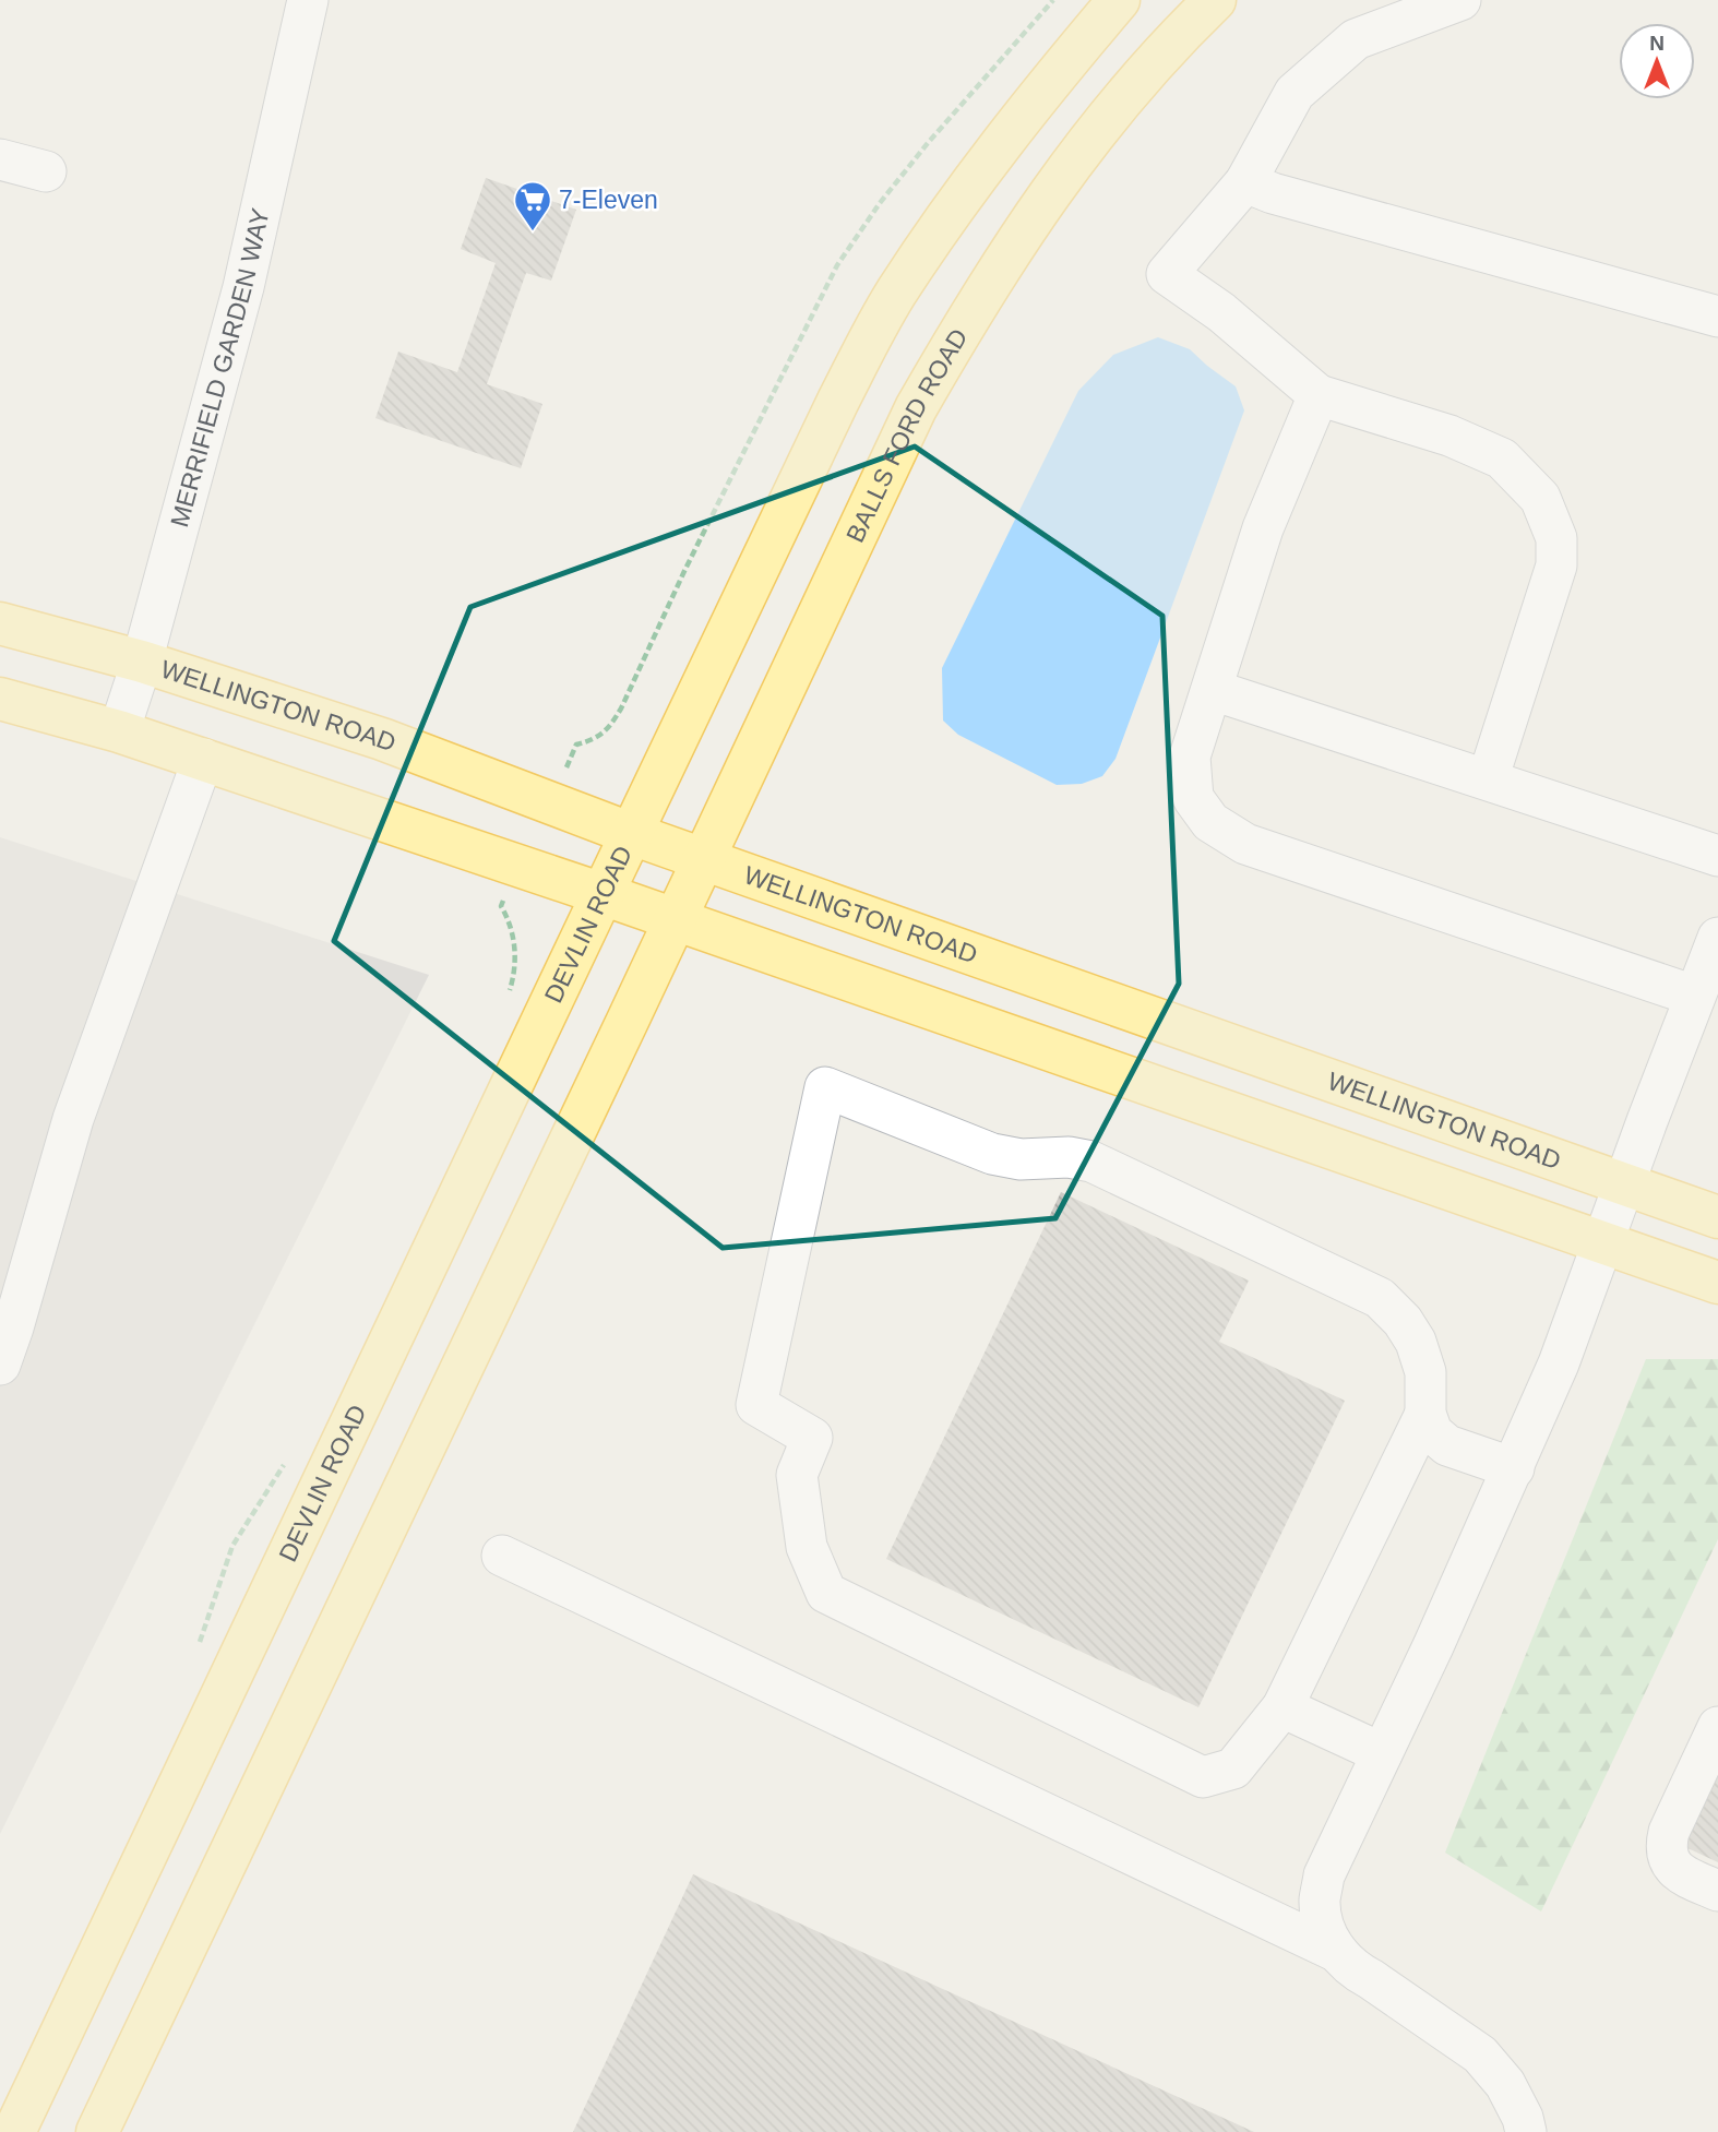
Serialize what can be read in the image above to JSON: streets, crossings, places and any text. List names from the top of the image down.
{
  "streets": {
    "main road": ["BALLS FORD ROAD", "WELLINGTON ROAD", "DEVLIN ROAD"],
    "street": ["MERRIFIELD GARDEN WAY"]
  },
  "crossings": [
    ["MERRIFIELD GARDEN WAY", "WELLINGTON ROAD"],
    ["BALLS FORD ROAD", "WELLINGTON ROAD"],
    ["WELLINGTON ROAD", "DEVLIN ROAD"]
  ],
  "places": {
    "supermarket": ["7-Eleven"]
  },
  "north": "top"
}
